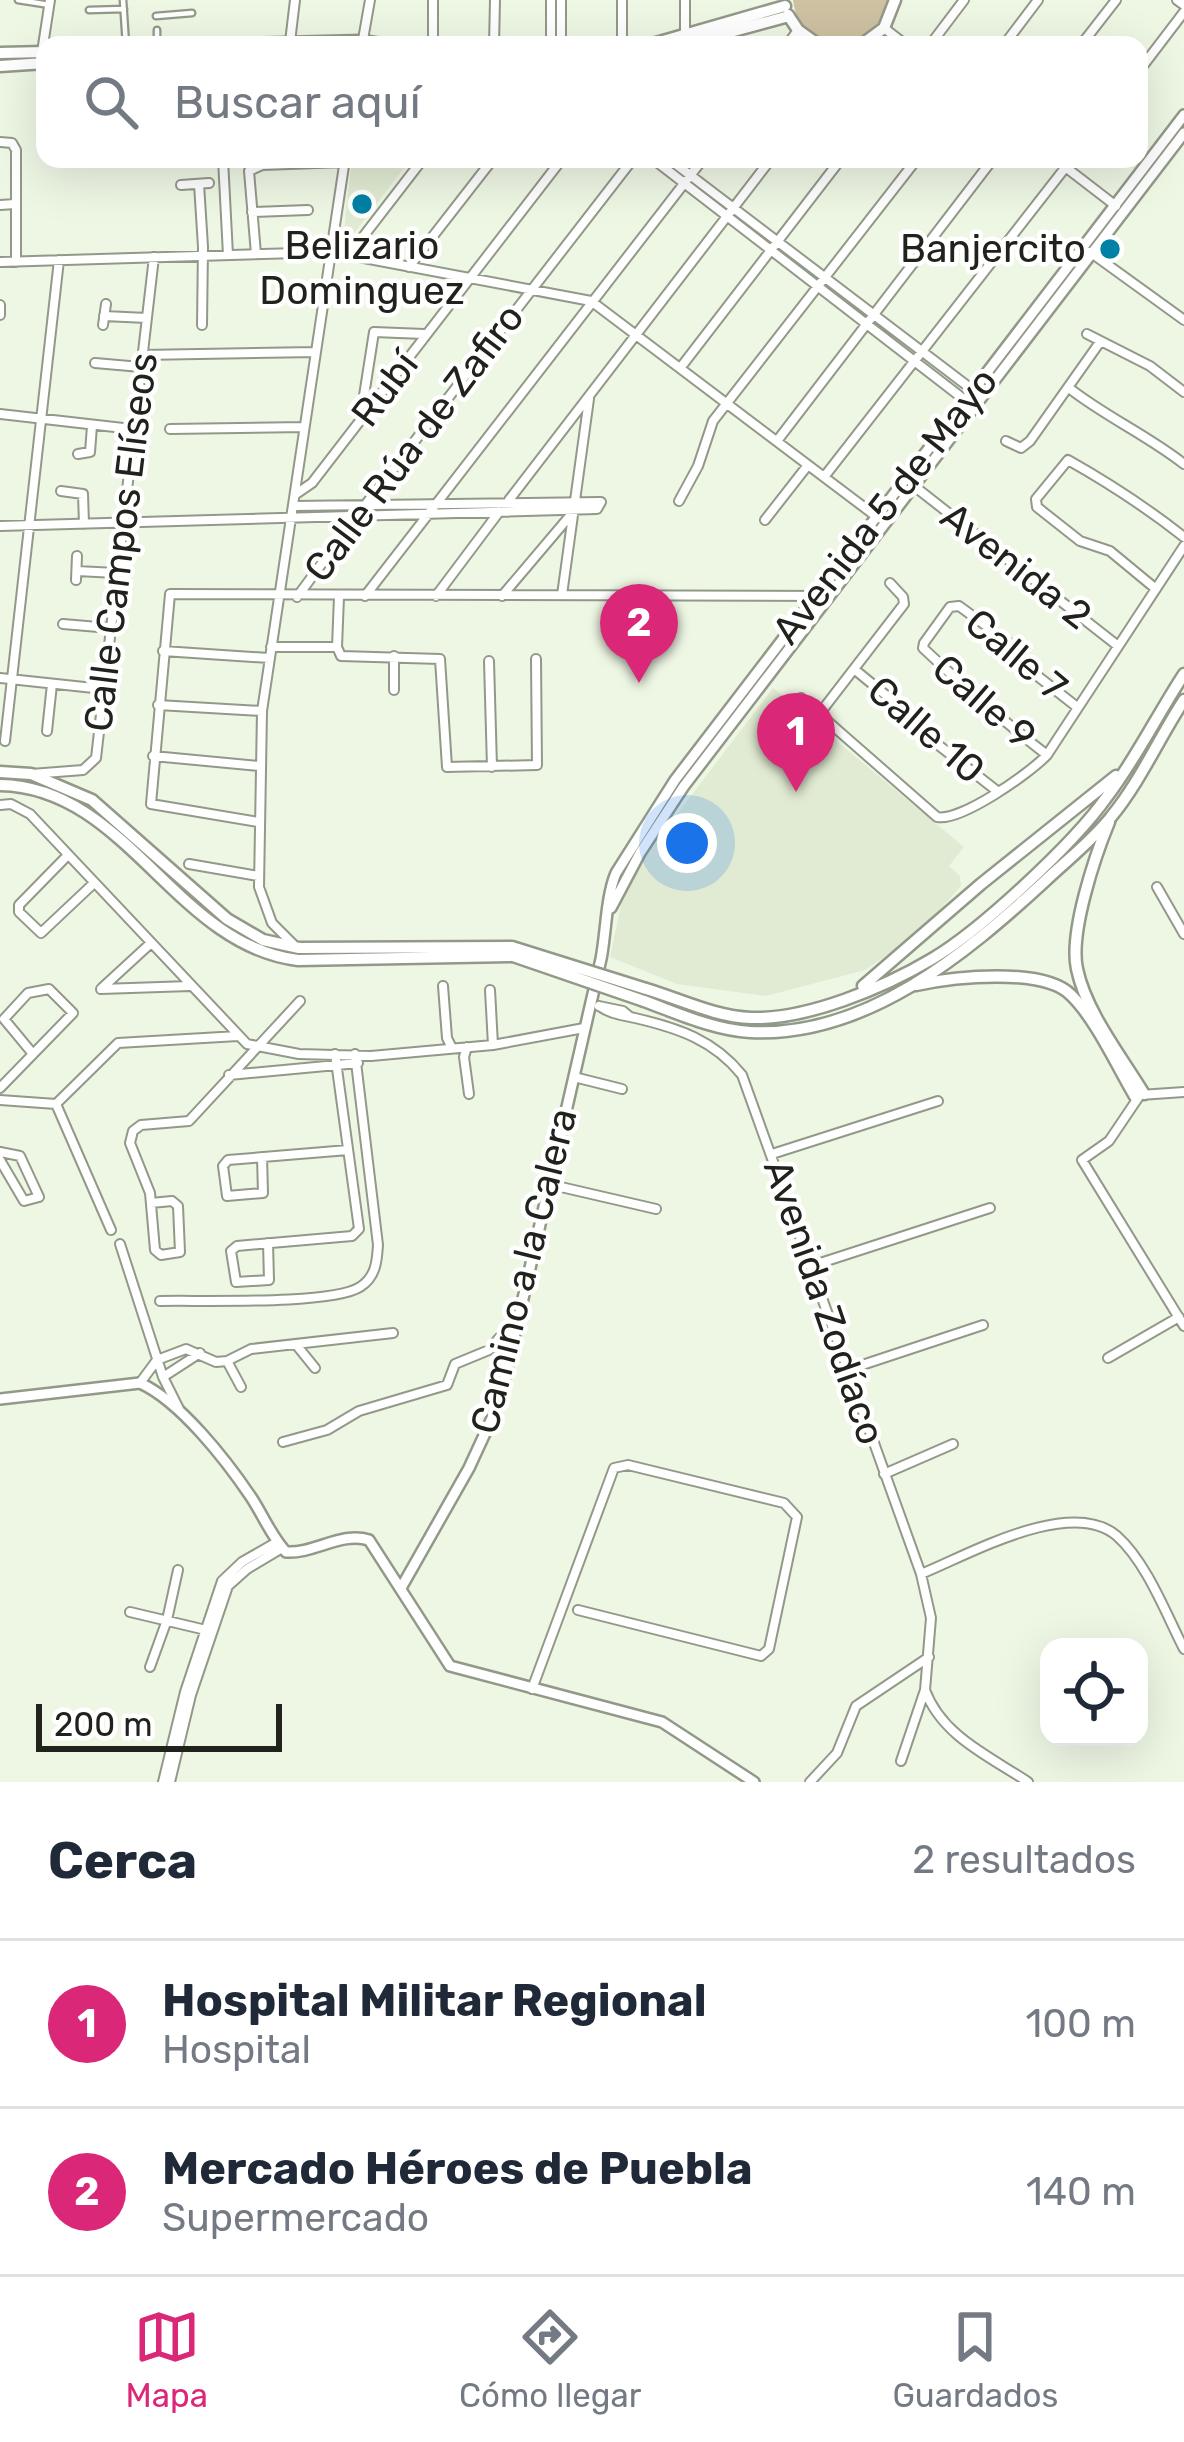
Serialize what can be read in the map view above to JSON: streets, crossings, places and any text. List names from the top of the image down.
{
  "streets": {
    "street": [
      "Rubí",
      "Calle Rúa de Zafiro",
      "Avenida 5 de Mayo",
      "Calle Campos Elíseos",
      "Avenida 2",
      "Calle 7",
      "Calle 9",
      "Calle 10",
      "Camino a la Calera",
      "Avenida Zodíaco"
    ]
  },
  "crossings": [
    ["Avenida 5 de Mayo", "Avenida 2"],
    ["Avenida 5 de Mayo", "Camino a la Calera"],
    ["Avenida 5 de Mayo", "Avenida Zodíaco"],
    ["Calle 7", "Calle 9"],
    ["Camino a la Calera", "Avenida Zodíaco"]
  ],
  "places": ["Belizario Dominguez", "Banjercito"],
  "scale_bar": "200 m",
  "page": {
    "search": "Buscar aquí",
    "pins": ["2", "1"],
    "scale": "200 m",
    "heading": ["Cerca", "2 resultados"],
    "list": [
      {
        "mark": "1",
        "name": "Hospital Militar Regional",
        "note": "Hospital",
        "value": "100 m"
      },
      {
        "mark": "2",
        "name": "Mercado Héroes de Puebla",
        "note": "Supermercado",
        "value": "140 m"
      }
    ],
    "nav": ["Mapa", "Cómo llegar", "Guardados"]
  }
}
